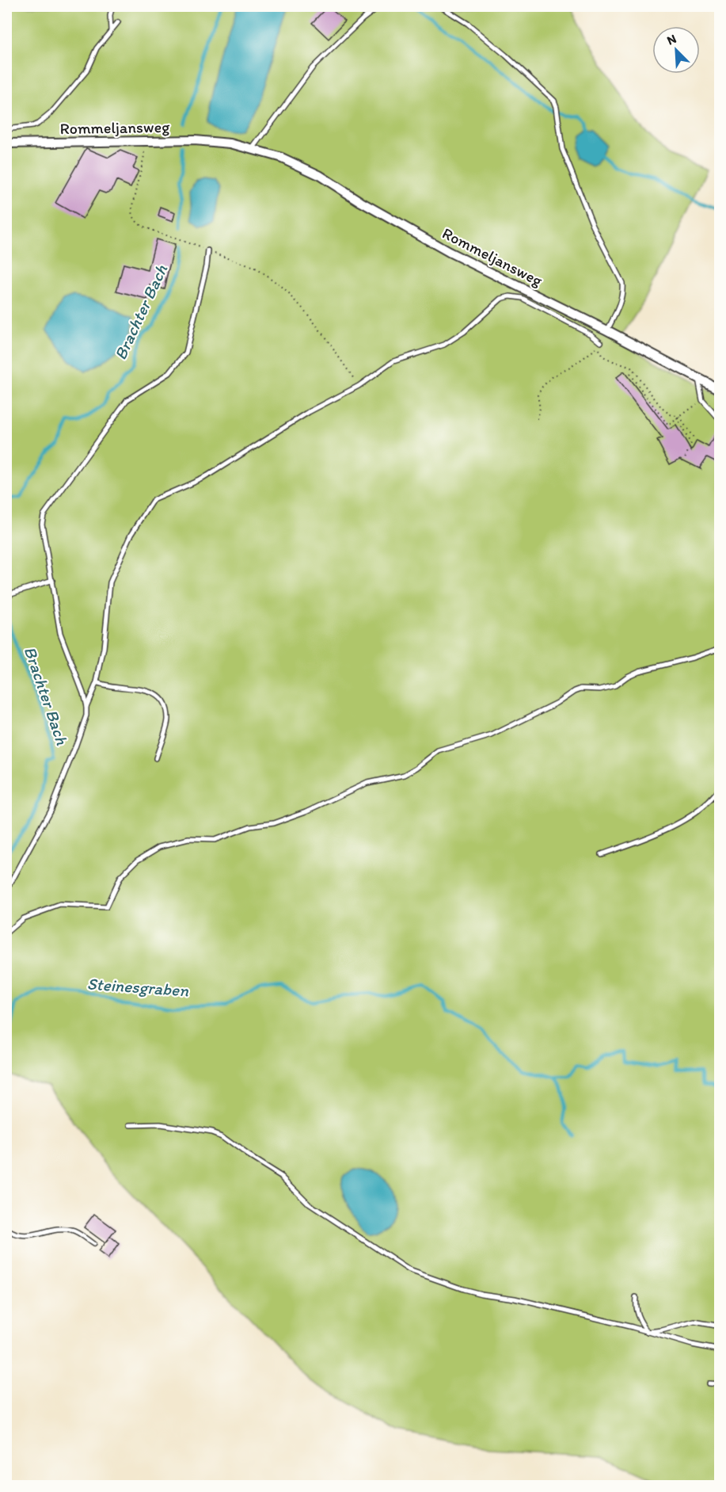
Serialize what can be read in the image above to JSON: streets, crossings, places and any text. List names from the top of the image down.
{
  "streets": {
    "street": ["Rommeljansweg"]
  },
  "water": ["Brachter Bach", "Steinesgraben"],
  "north": "top left"
}
